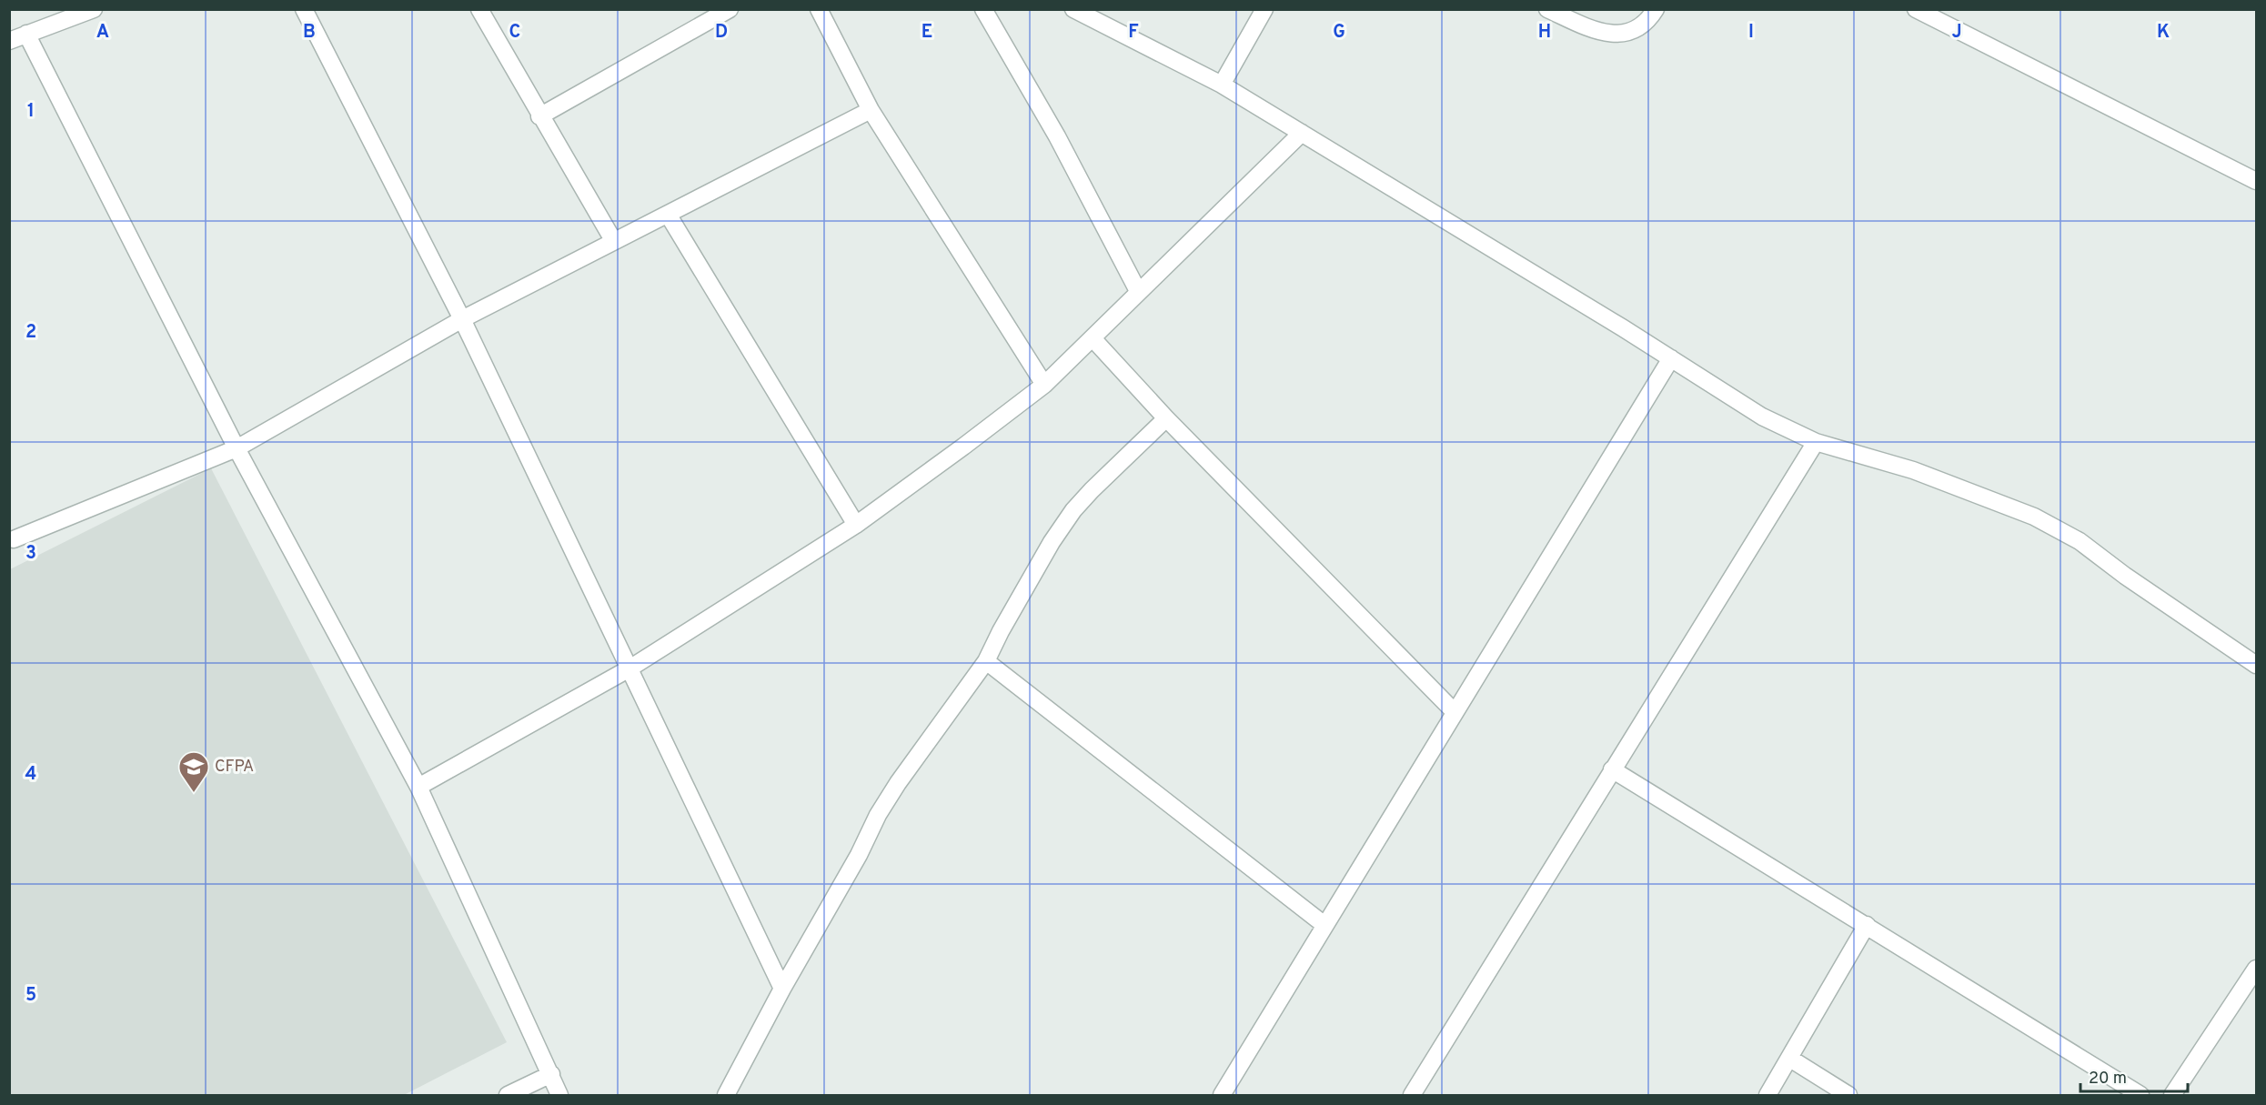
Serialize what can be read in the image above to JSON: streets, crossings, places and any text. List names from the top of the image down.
{
  "places": {
    "school or university": ["CFPA"]
  },
  "scale_bar": "20 m",
  "grid": {
    "columns": [
      "A",
      "B",
      "C",
      "D",
      "E",
      "F",
      "G",
      "H",
      "I",
      "J",
      "K"
    ],
    "rows": [
      "1",
      "2",
      "3",
      "4",
      "5"
    ]
  }
}
